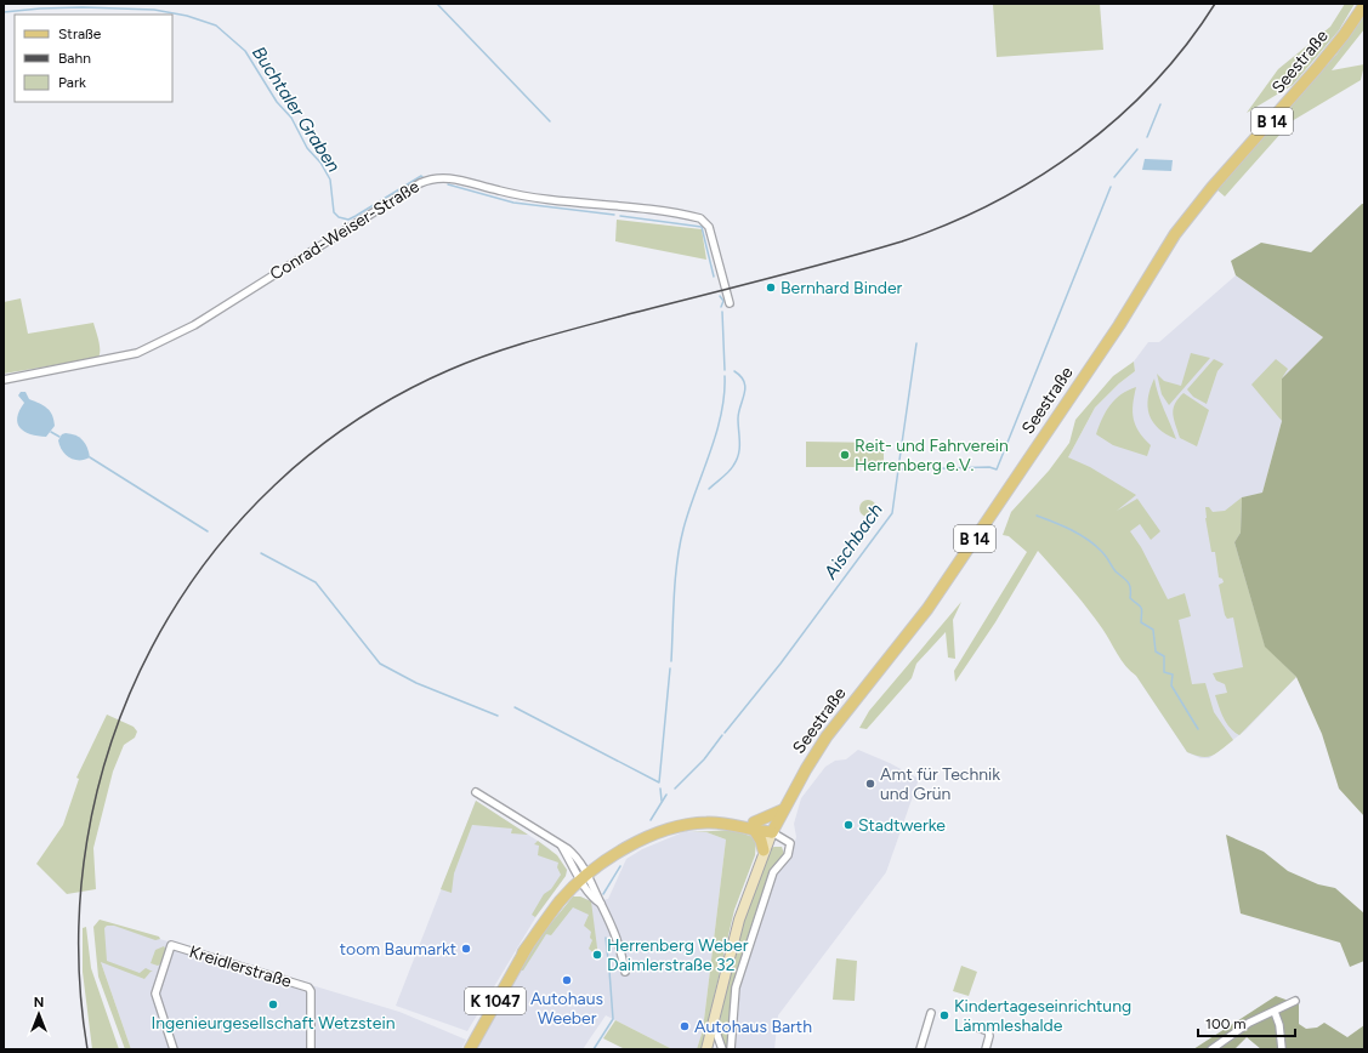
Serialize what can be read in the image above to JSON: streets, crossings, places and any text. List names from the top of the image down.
{
  "streets": {
    "main road": ["Seestraße", "B 14", "K 1047"],
    "street": ["Conrad-Weiser-Straße", "Kreidlerstraße"]
  },
  "crossings": [
    ["Seestraße", "K 1047"]
  ],
  "water": ["Buchtaler Graben", "Aischbach"],
  "places": [
    "Bernhard Binder",
    "Reit- und Fahrverein Herrenberg e.V.",
    "Amt für Technik und Grün",
    "Stadtwerke",
    "toom Baumarkt",
    "Herrenberg Weber Daimlerstraße 32",
    "Autohaus Weeber",
    "Ingenieurgesellschaft Wetzstein",
    "Kindertageseinrichtung Lämmleshalde",
    "Autohaus Barth"
  ],
  "legend": ["Straße", "Bahn", "Park"],
  "scale_bar": "100 m",
  "north": "top"
}
